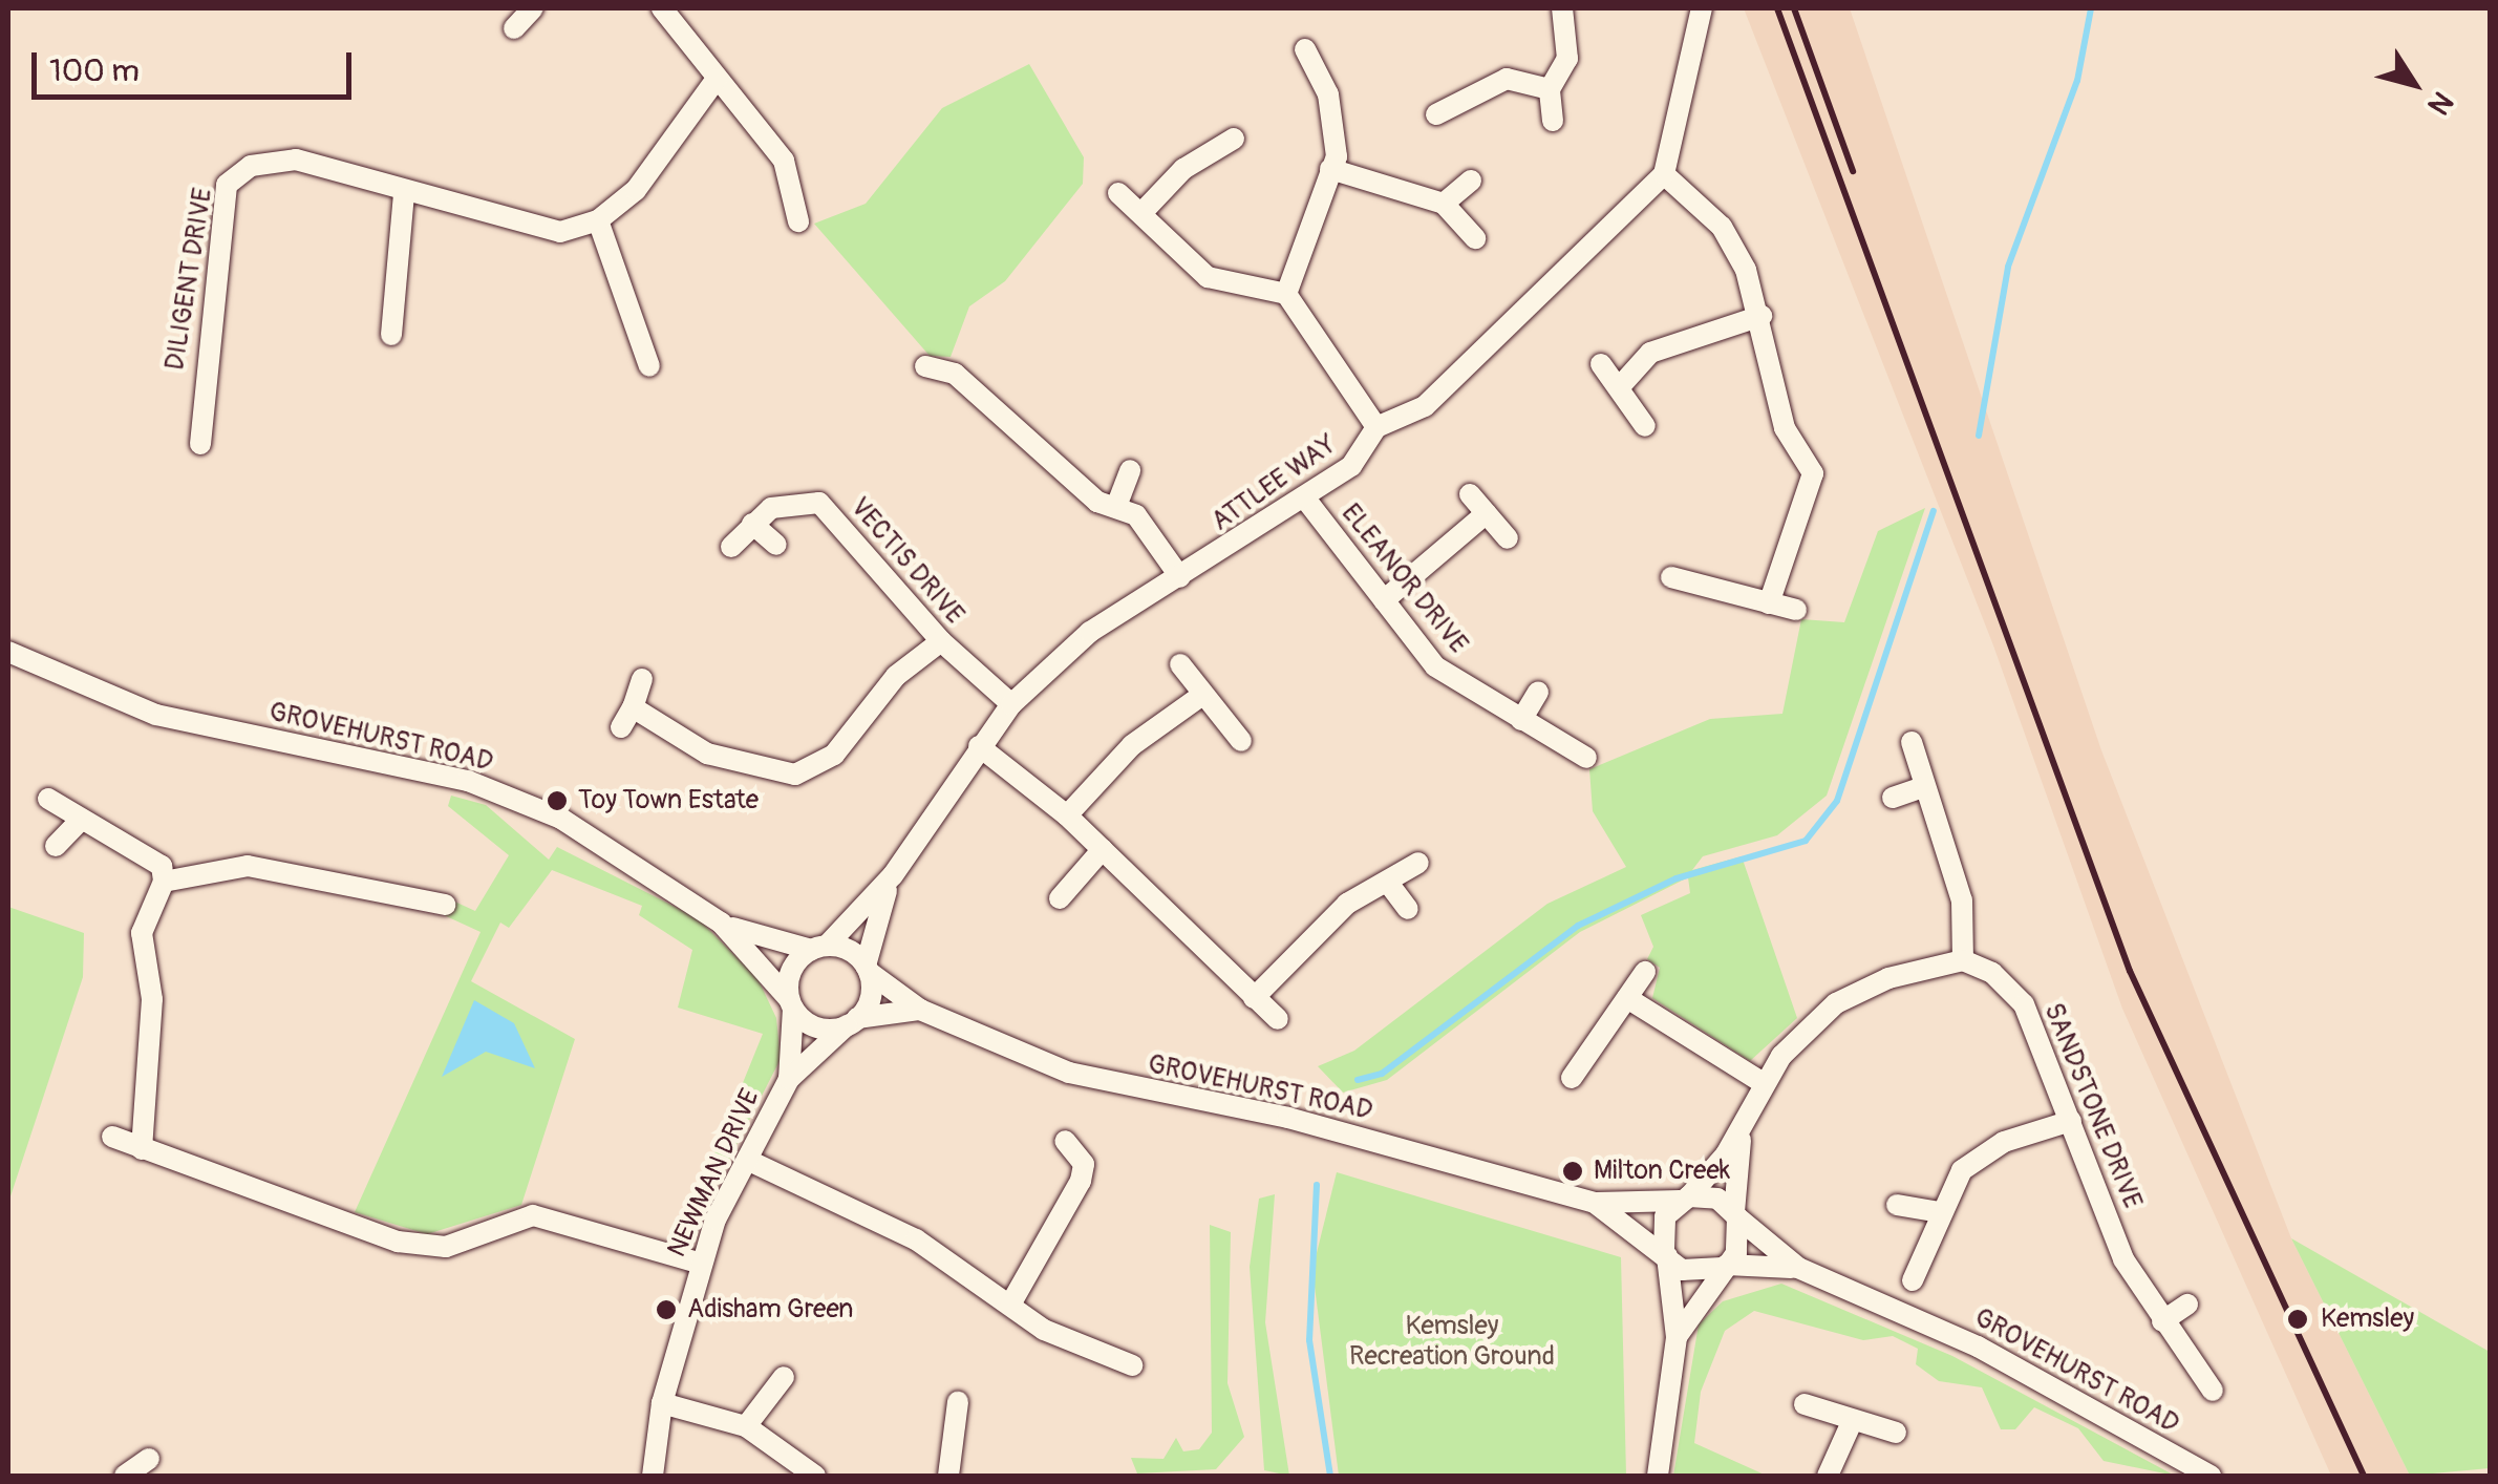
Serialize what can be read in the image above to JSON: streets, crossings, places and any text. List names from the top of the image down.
{
  "streets": {
    "street": [
      "DILIGENT DRIVE",
      "ATTLEE WAY",
      "VECTIS DRIVE",
      "ELEANOR DRIVE",
      "GROVEHURST ROAD",
      "SANDSTONE DRIVE",
      "NEWMAN DRIVE"
    ]
  },
  "crossings": [
    ["ATTLEE WAY", "VECTIS DRIVE"],
    ["ATTLEE WAY", "ELEANOR DRIVE"],
    ["ATTLEE WAY", "GROVEHURST ROAD"],
    ["ATTLEE WAY", "NEWMAN DRIVE"],
    ["GROVEHURST ROAD", "NEWMAN DRIVE"]
  ],
  "parks": ["Kemsley Recreation Ground"],
  "places": [
    "Toy Town Estate",
    "Milton Creek",
    "Adisham Green",
    "Kemsley"
  ],
  "scale_bar": "100 m",
  "north": "bottom right"
}
